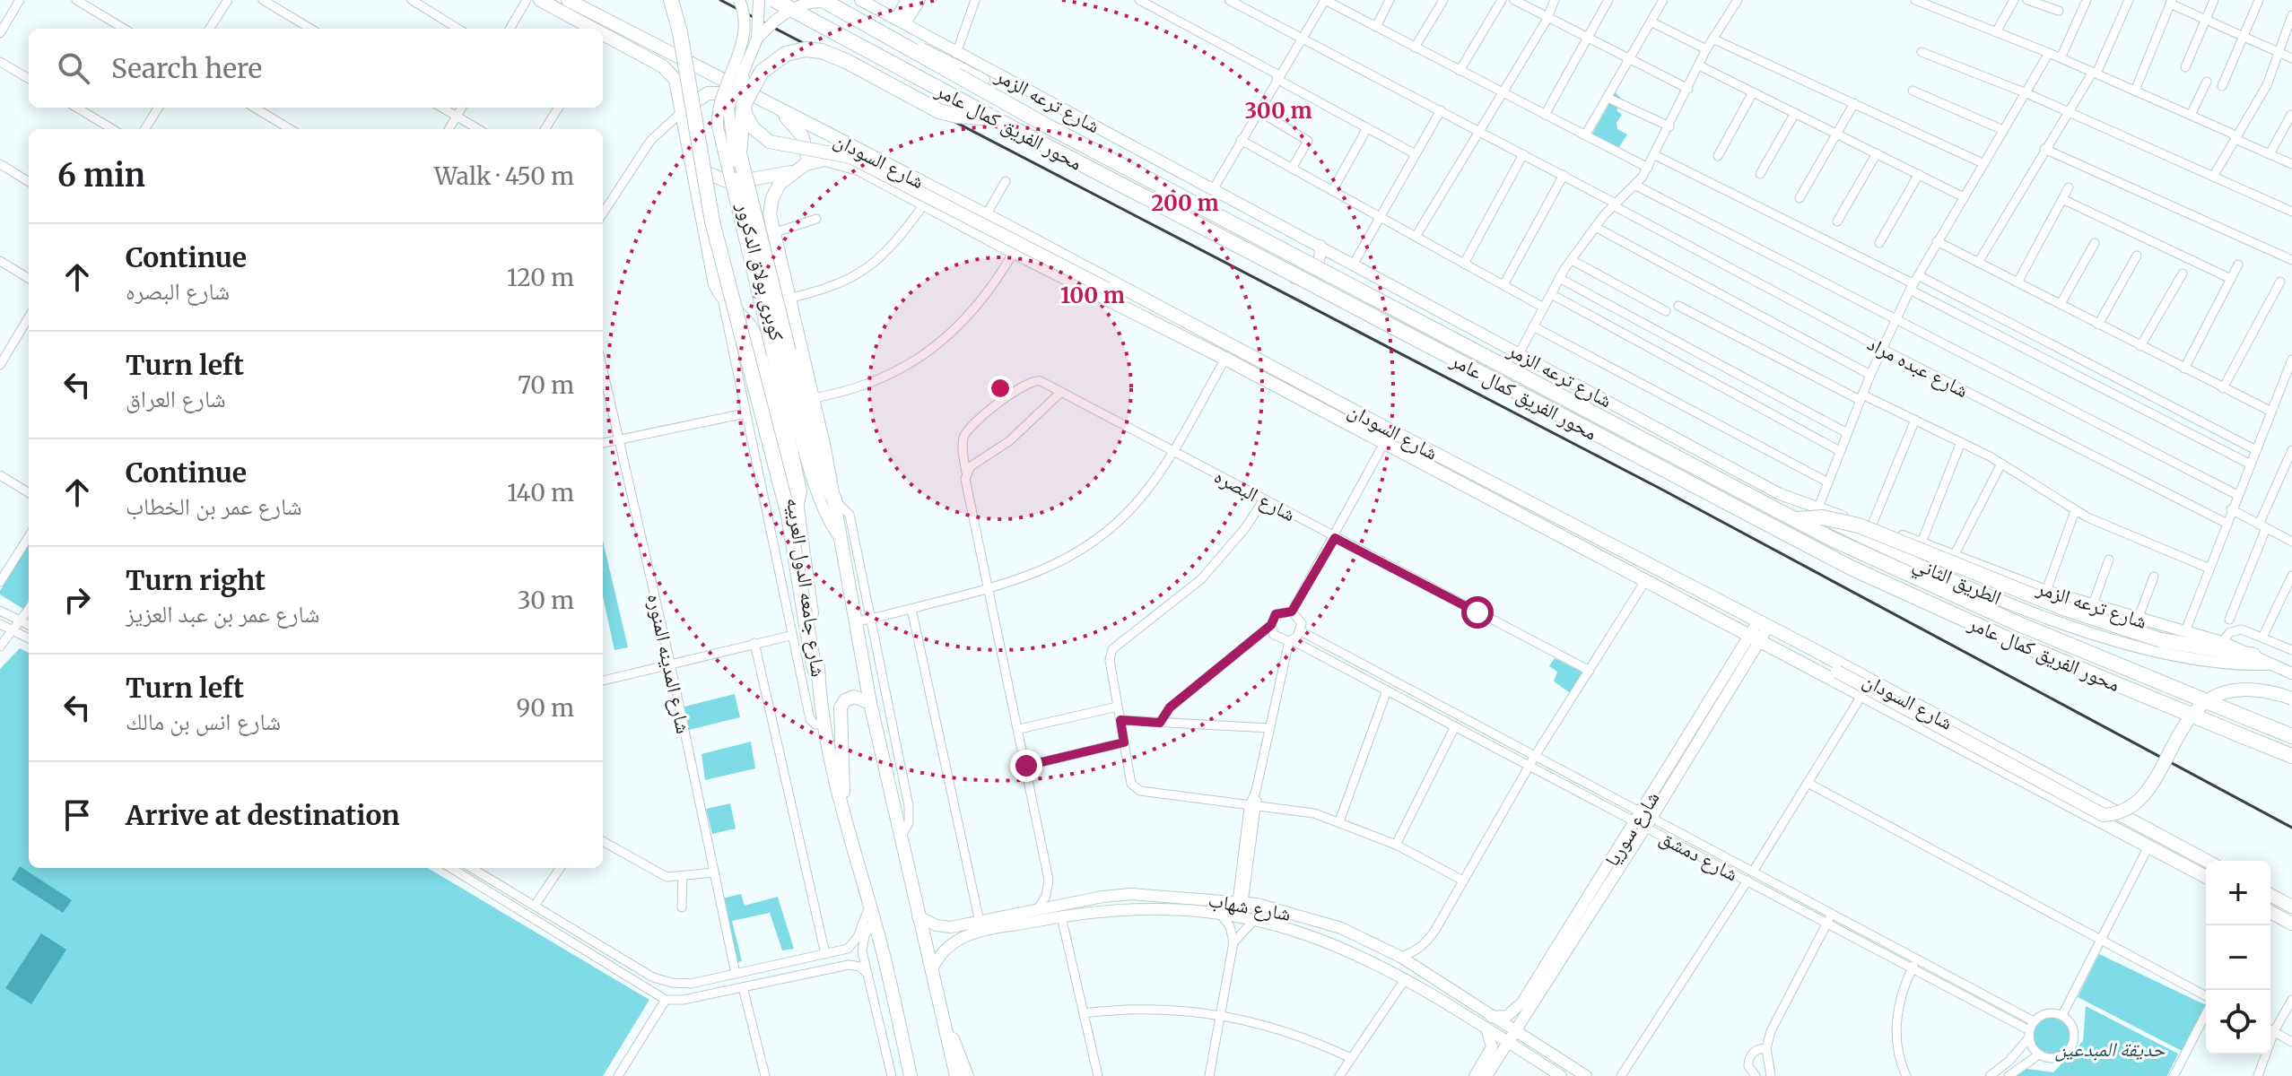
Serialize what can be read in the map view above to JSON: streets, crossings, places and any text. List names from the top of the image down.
{
  "streets": {
    "highway": ["محور الفريق كمال عامر"],
    "main road": ["شارع السودان", "شارع جامعه الدول العربيه"],
    "street": [
      "شارع ترعه الزمر",
      "كوبرى بولاق الدكرور",
      "شارع عبده مراد",
      "شارع البصره",
      "الطريق الثاني",
      "شارع المدينه المنوره",
      "شارع سوريا",
      "شارع دمشق",
      "شارع شهاب"
    ]
  },
  "crossings": [
    ["شارع ترعه الزمر", "الطريق الثاني"],
    ["محور الفريق كمال عامر", "كوبرى بولاق الدكرور"],
    ["شارع السودان", "شارع جامعه الدول العربيه"],
    ["شارع السودان", "شارع سوريا"],
    ["كوبرى بولاق الدكرور", "شارع جامعه الدول العربيه"],
    ["شارع جامعه الدول العربيه", "شارع شهاب"],
    ["شارع سوريا", "شارع دمشق"],
    ["شارع سوريا", "شارع شهاب"]
  ],
  "parks": ["حديقة المبدعين"],
  "page": {
    "search": "Search here",
    "heading": ["6 min", "Walk · 450 m"],
    "list": [
      ["Continue", "شارع البصره", "120 m"],
      ["Turn left", "شارع العراق", "70 m"],
      ["Continue", "شارع عمر بن الخطاب", "140 m"],
      ["Turn right", "شارع عمر بن عبد العزيز", "30 m"],
      ["Turn left", "شارع انس بن مالك", "90 m"],
      "Arrive at destination"
    ],
    "map_buttons": ["+", "−"]
  },
  "rings": ["300 m", "200 m", "100 m"]
}
